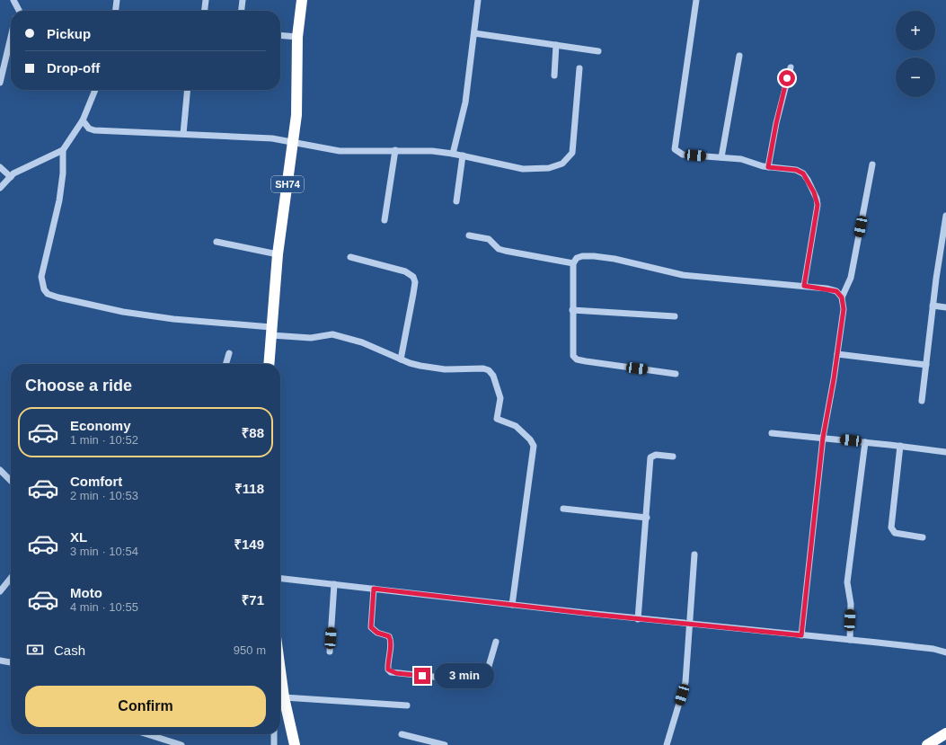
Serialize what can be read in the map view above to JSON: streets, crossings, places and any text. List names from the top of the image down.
{
  "streets": {
    "highway": ["SH74"]
  },
  "page": {
    "map_buttons": ["+", "−"],
    "banner": ["Pickup", "Drop-off"],
    "heading": "Choose a ride",
    "list": [
      {
        "name": "Economy",
        "note": "1 min · 10:52",
        "value": "₹88"
      },
      {
        "name": "Comfort",
        "note": "2 min · 10:53",
        "value": "₹118"
      },
      {
        "name": "XL",
        "note": "3 min · 10:54",
        "value": "₹149"
      },
      {
        "name": "Moto",
        "note": "4 min · 10:55",
        "value": "₹71"
      }
    ],
    "pay": ["Cash", "950 m"],
    "bubble": "3 min",
    "buttons": "Confirm"
  }
}
